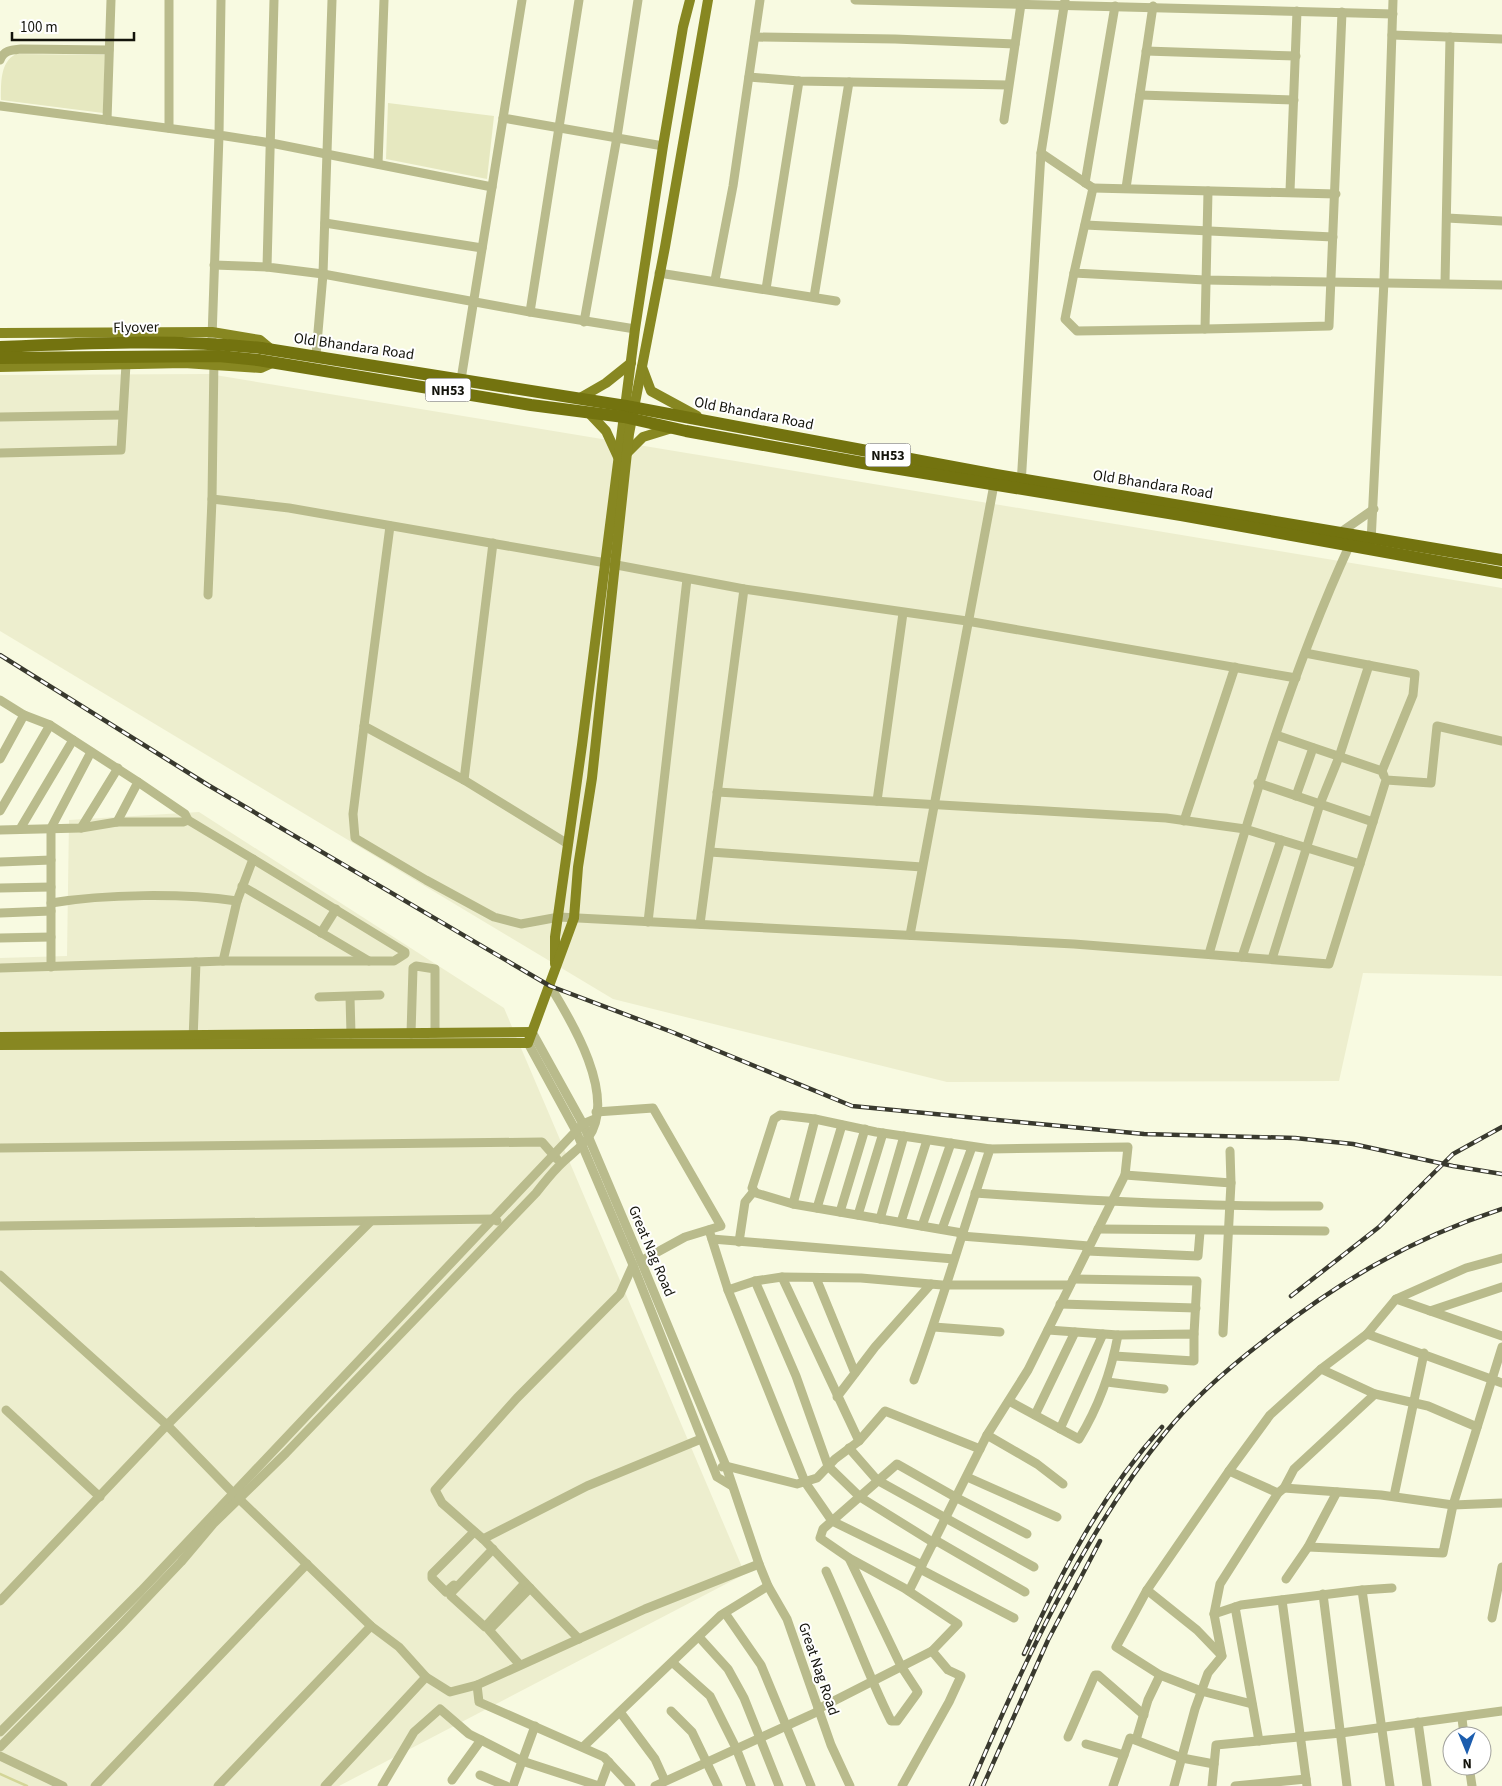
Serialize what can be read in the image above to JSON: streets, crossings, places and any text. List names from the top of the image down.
{
  "streets": {
    "highway": ["Flyover", "Old Bhandara Road", "NH53"],
    "street": ["Great Nag Road"]
  },
  "crossings": [
    ["Flyover", "Old Bhandara Road"],
    ["Flyover", "NH53"],
    ["Old Bhandara Road", "NH53"]
  ],
  "scale_bar": "100 m",
  "north": "bottom"
}
